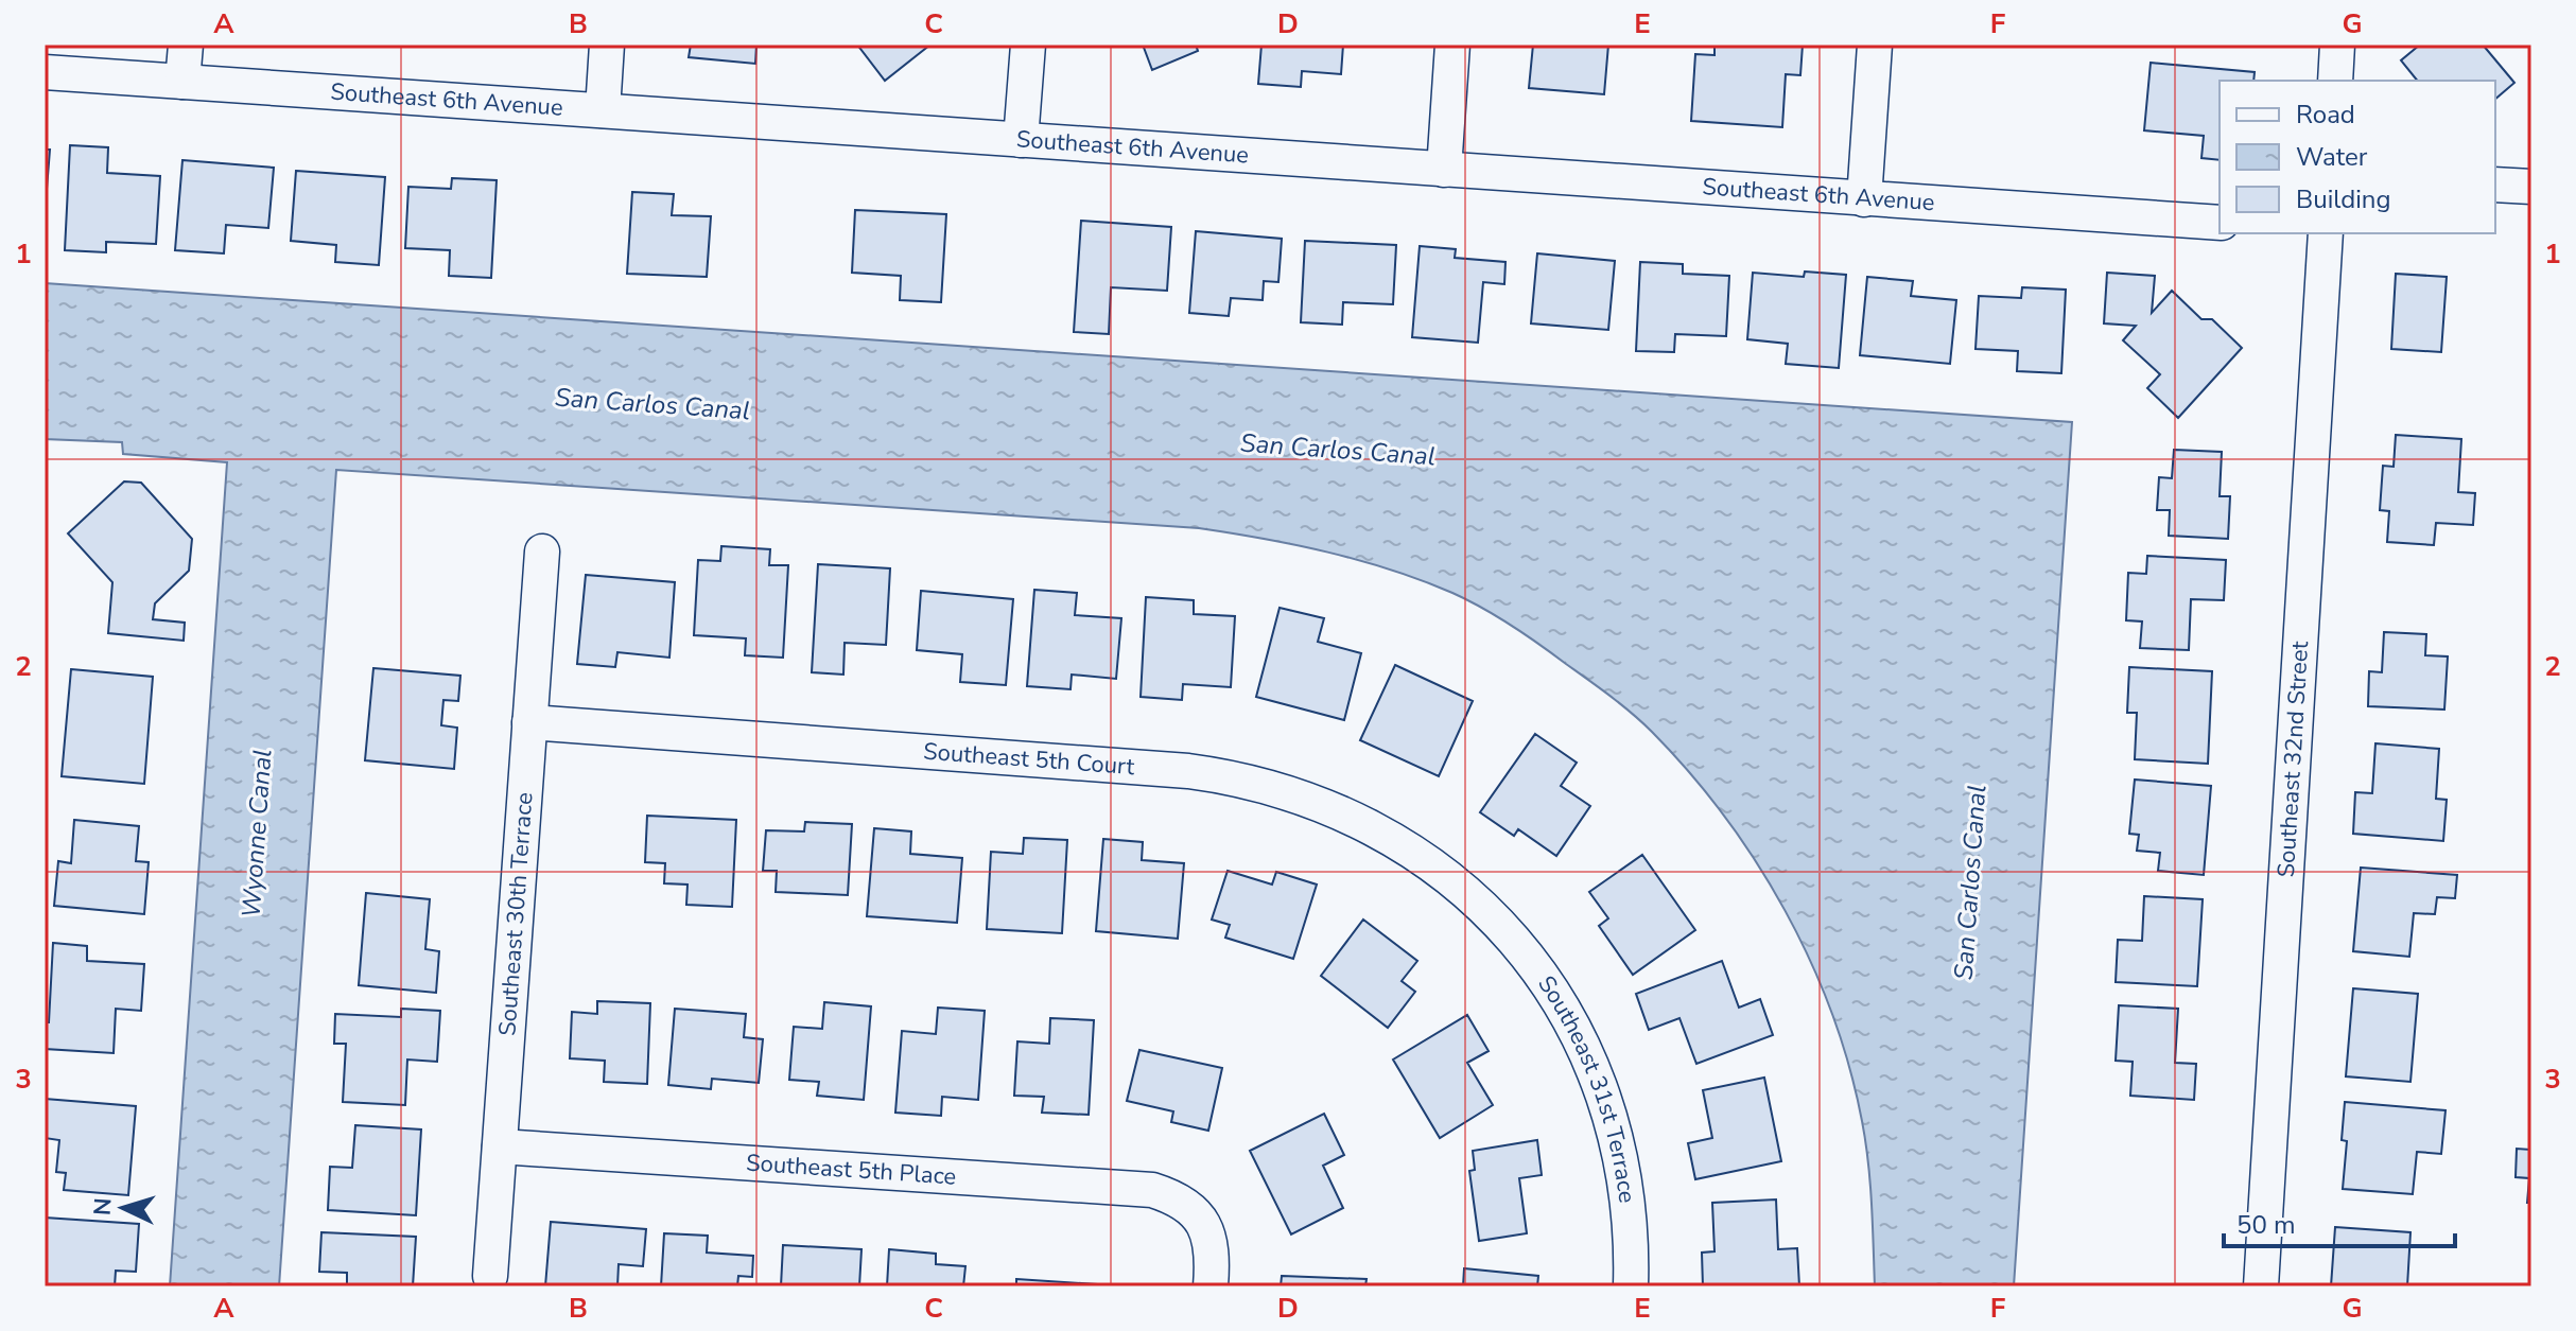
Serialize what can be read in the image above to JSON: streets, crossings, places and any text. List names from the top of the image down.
{
  "streets": {
    "street": [
      "Southeast 6th Avenue",
      "Southeast 5th Court",
      "Southeast 32nd Street",
      "Southeast 30th Terrace",
      "Southeast 31st Terrace",
      "Southeast 5th Place"
    ]
  },
  "crossings": [
    ["Southeast 5th Court", "Southeast 30th Terrace"],
    ["Southeast 5th Court", "Southeast 31st Terrace"],
    ["Southeast 30th Terrace", "Southeast 5th Place"]
  ],
  "water": ["San Carlos Canal", "Wyonne Canal"],
  "legend": ["Road", "Water", "Building"],
  "scale_bar": "50 m",
  "north": "left",
  "grid": {
    "columns": [
      "A",
      "B",
      "C",
      "D",
      "E",
      "F",
      "G"
    ],
    "rows": ["1", "2", "3"]
  }
}
